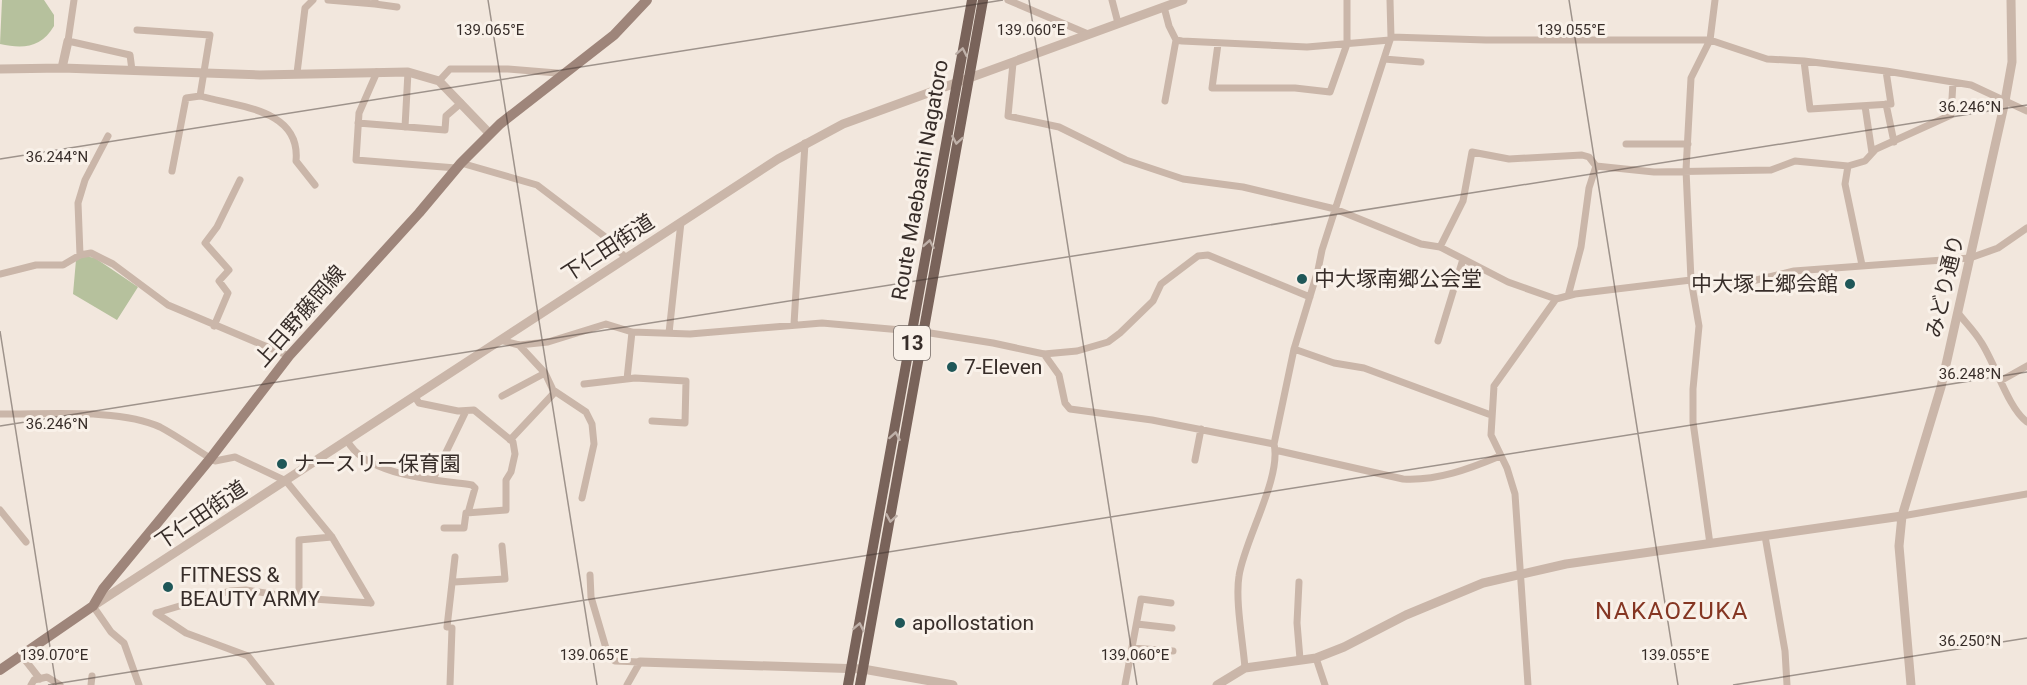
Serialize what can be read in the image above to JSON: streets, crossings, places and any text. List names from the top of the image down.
{
  "streets": {
    "main road": ["Route Maebashi Nagatoro", "上日野藤岡線", "13"],
    "street": ["下仁田街道", "みどり通り"]
  },
  "crossings": [
    ["Route Maebashi Nagatoro", "下仁田街道"],
    ["下仁田街道", "上日野藤岡線"]
  ],
  "districts": ["NAKAOZUKA"],
  "places": [
    "中大塚南郷公会堂",
    "中大塚上郷会館",
    "7-Eleven",
    "ナースリー保育園",
    "FITNESS & BEAUTY ARMY",
    "apollostation"
  ],
  "coordinates": [
    "139.065°E",
    "139.060°E",
    "139.055°E",
    "36.246°N",
    "36.244°N",
    "36.248°N",
    "36.250°N",
    "139.070°E"
  ]
}
